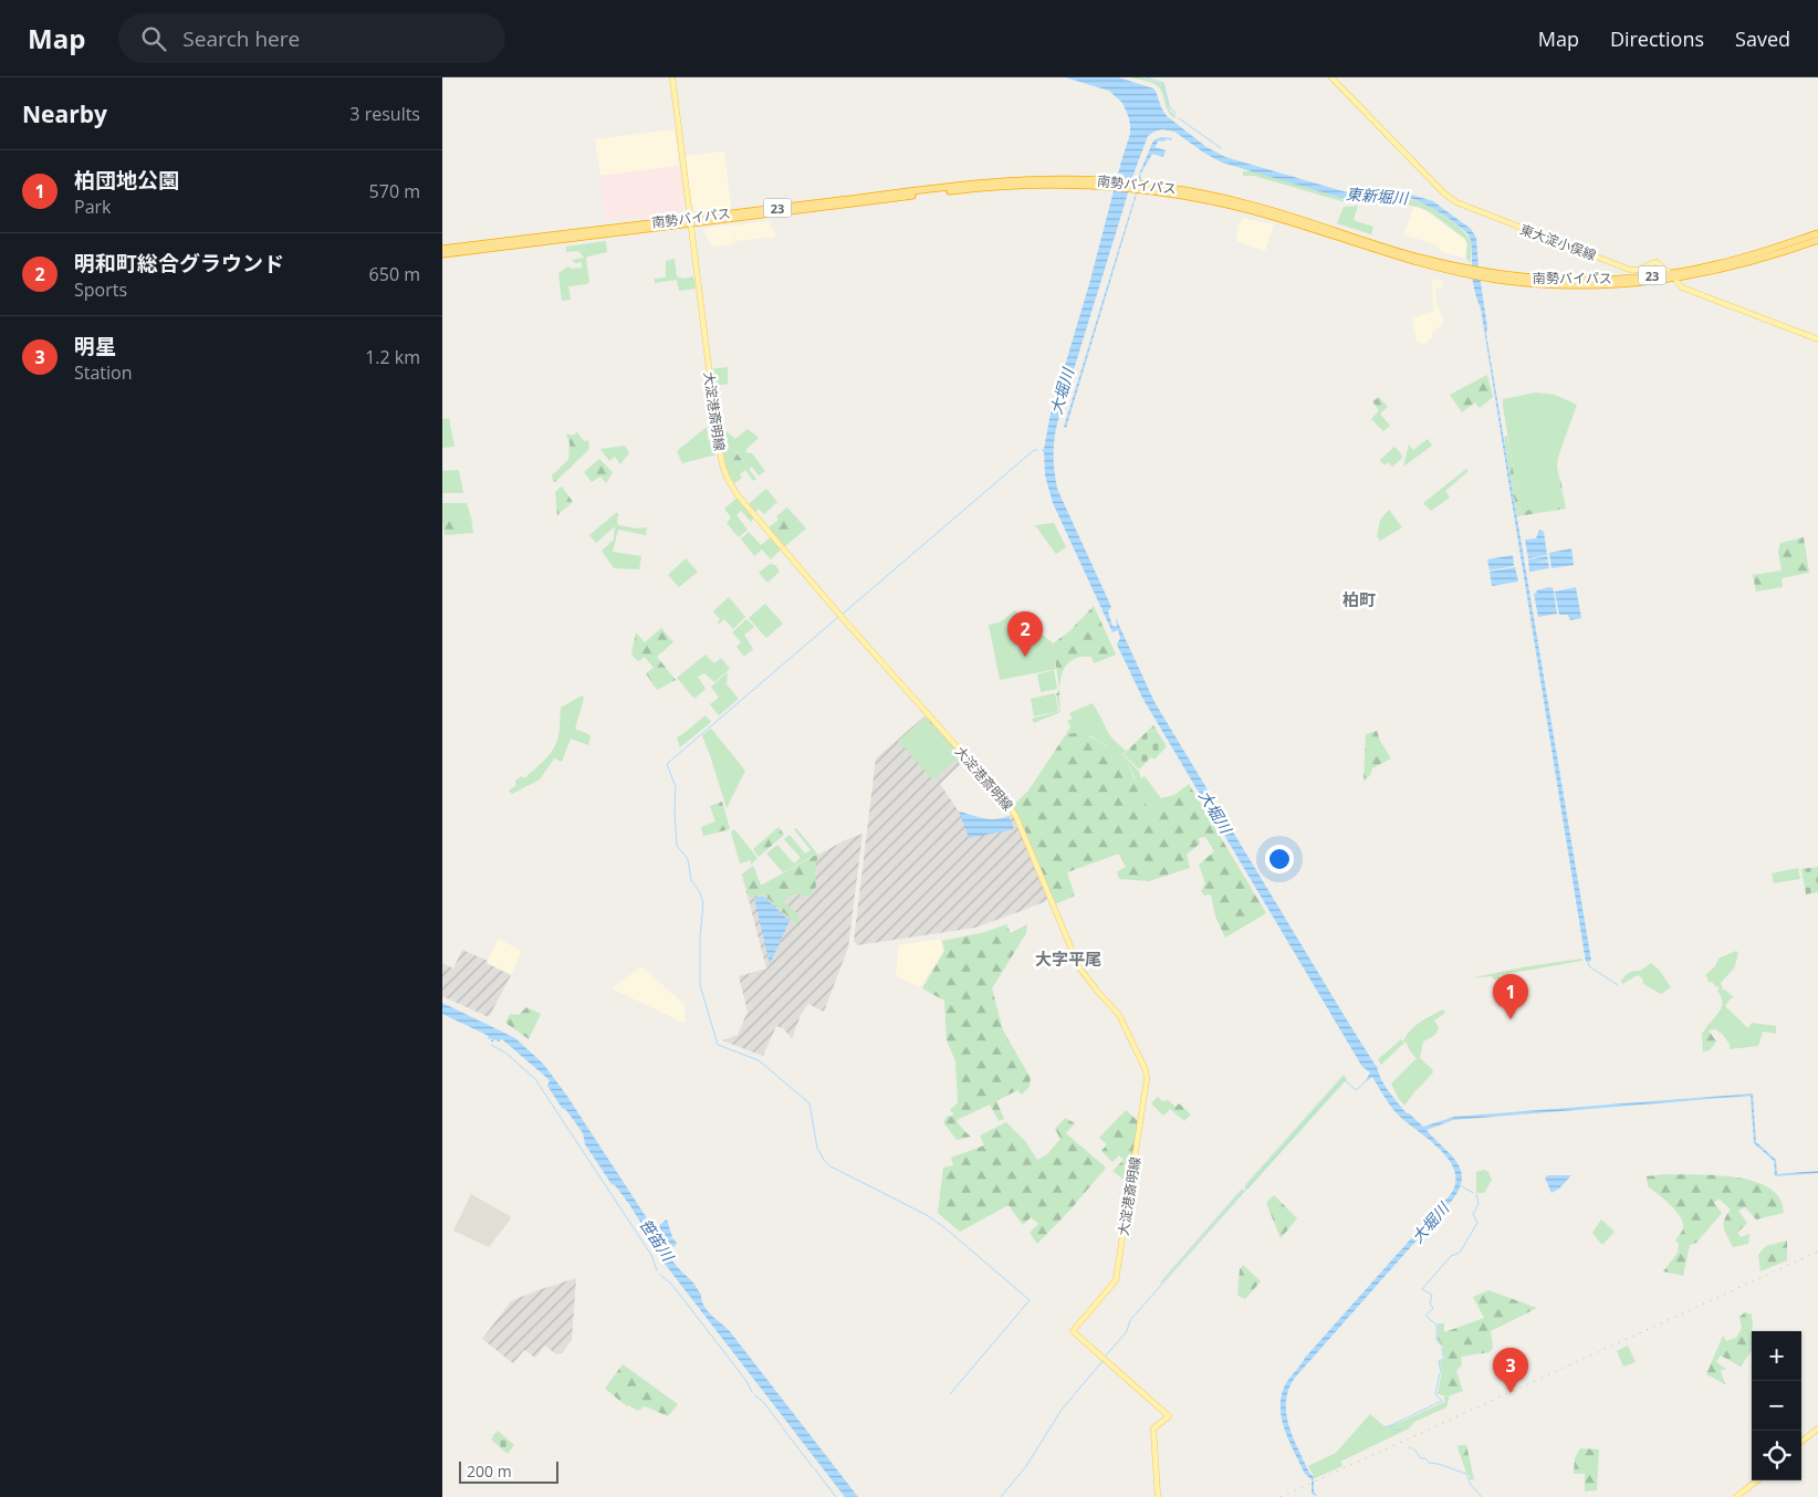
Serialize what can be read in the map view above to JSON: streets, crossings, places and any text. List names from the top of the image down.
{
  "streets": {
    "highway": ["南勢バイパス", "23"],
    "main road": ["東大淀小俣線", "大淀港斎明線"]
  },
  "crossings": [
    ["南勢バイパス", "東大淀小俣線"],
    ["南勢バイパス", "大淀港斎明線"]
  ],
  "districts": ["柏町", "大字平尾"],
  "water": ["東新堀川", "大堀川", "笹笛川"],
  "scale_bar": "200 m",
  "page": {
    "header": "Map",
    "search": "Search here",
    "nav": ["Map", "Directions", "Saved"],
    "heading": ["Nearby", "3 results"],
    "list": [
      {
        "mark": "1",
        "name": "柏団地公園",
        "note": "Park",
        "value": "570 m"
      },
      {
        "mark": "2",
        "name": "明和町総合グラウンド",
        "note": "Sports",
        "value": "650 m"
      },
      {
        "mark": "3",
        "name": "明星",
        "note": "Station",
        "value": "1.2 km"
      }
    ],
    "pins": ["2", "1", "3"],
    "map_buttons": ["+", "−"],
    "scale": "200 m"
  }
}
